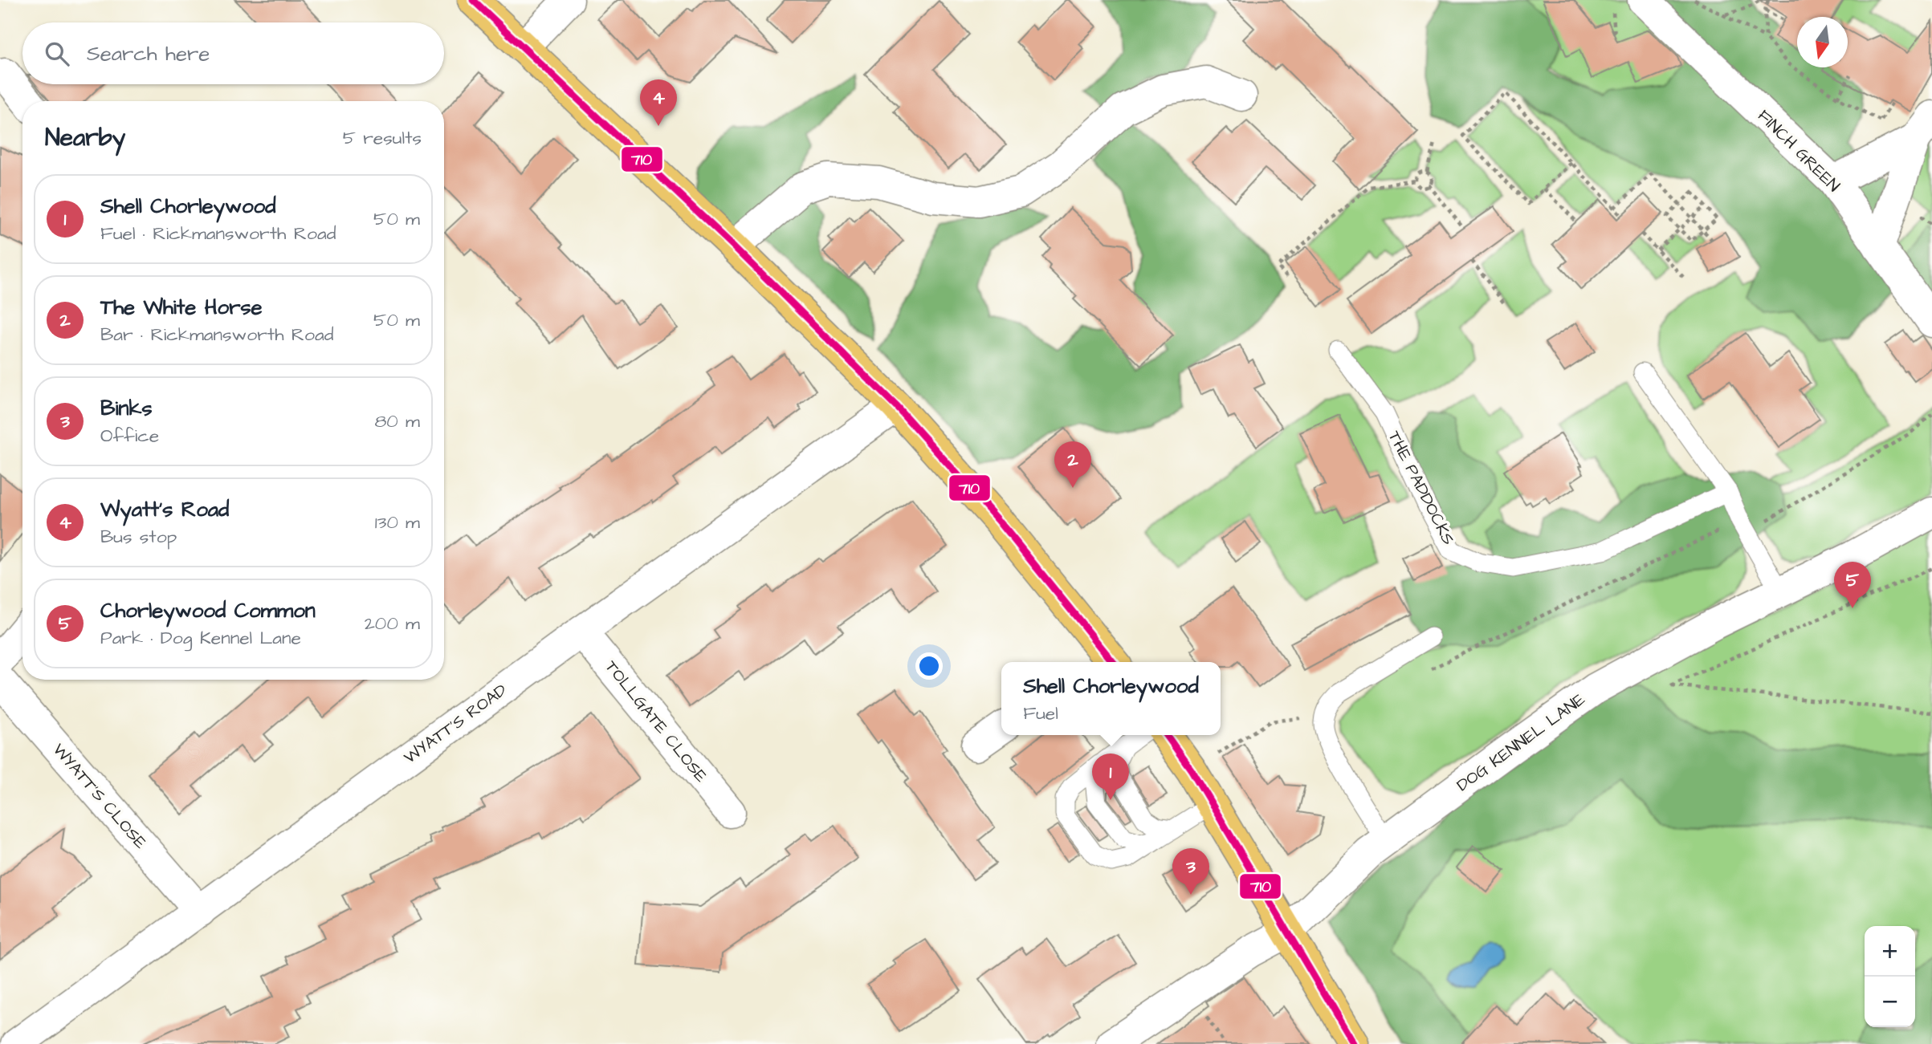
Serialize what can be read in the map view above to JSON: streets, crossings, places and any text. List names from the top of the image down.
{
  "streets": {
    "street": [
      "FINCH GREEN",
      "TOLLGATE CLOSE",
      "WYATT'S ROAD",
      "DOG KENNEL LANE",
      "WYATT'S CLOSE"
    ],
    "lane": ["THE PADDOCKS"]
  },
  "crossings": [
    ["TOLLGATE CLOSE", "WYATT'S ROAD"],
    ["WYATT'S ROAD", "WYATT'S CLOSE"]
  ],
  "lines": ["transit line 710"],
  "north": "bottom",
  "page": {
    "search": "Search here",
    "pins": [
      "4",
      "2",
      "5",
      "1",
      "3"
    ],
    "heading": ["Nearby", "5 results"],
    "list": [
      {
        "mark": "1",
        "name": "Shell Chorleywood",
        "note": "Fuel · Rickmansworth Road",
        "value": "50 m"
      },
      {
        "mark": "2",
        "name": "The White Horse",
        "note": "Bar · Rickmansworth Road",
        "value": "50 m"
      },
      {
        "mark": "3",
        "name": "Binks",
        "note": "Office",
        "value": "80 m"
      },
      {
        "mark": "4",
        "name": "Wyatt's Road",
        "note": "Bus stop",
        "value": "130 m"
      },
      {
        "mark": "5",
        "name": "Chorleywood Common",
        "note": "Park · Dog Kennel Lane",
        "value": "200 m"
      }
    ],
    "popup": ["Shell Chorleywood", "Fuel"],
    "map_buttons": ["+", "−"]
  }
}
